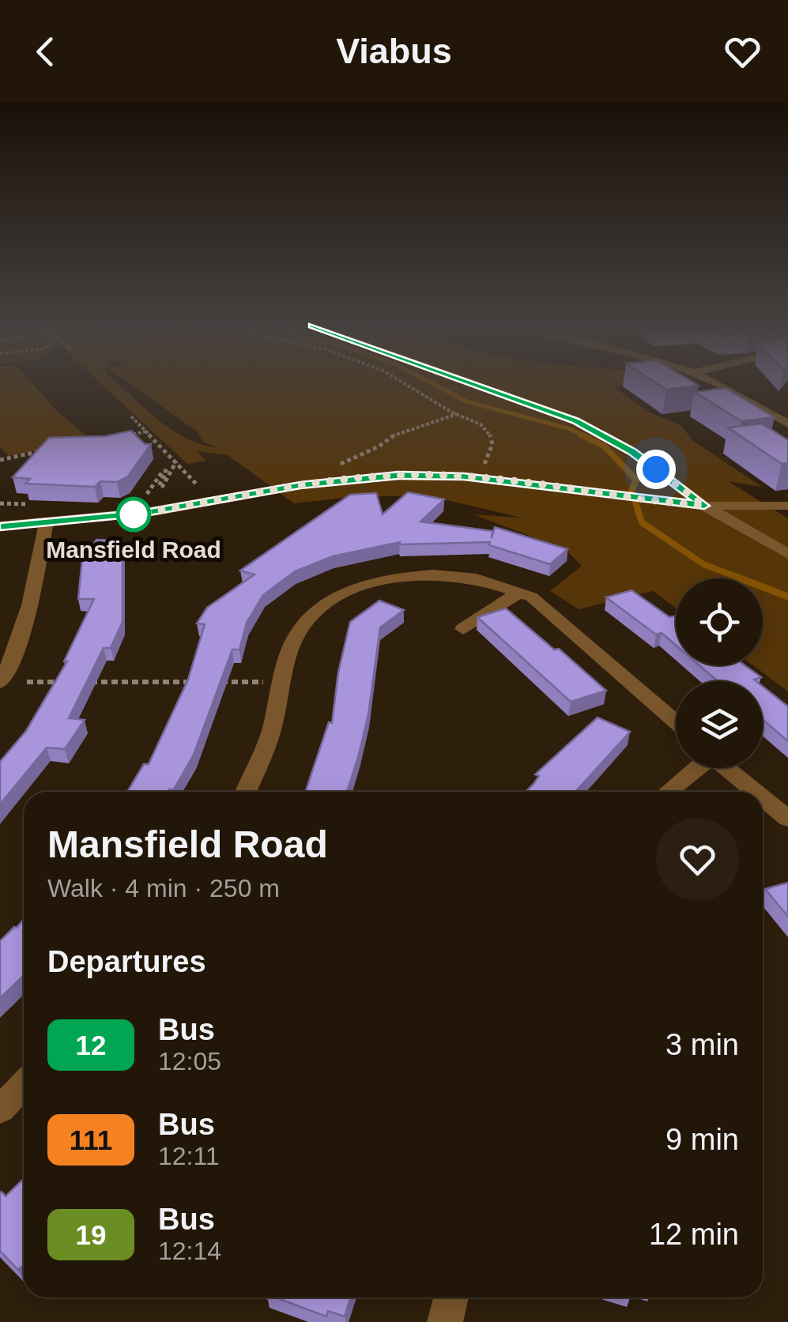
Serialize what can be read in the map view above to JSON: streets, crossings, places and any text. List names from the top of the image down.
{
  "places": ["Mansfield Road"],
  "lines": ["bus line 12"],
  "page": {
    "header": "Viabus",
    "heading": [
      ["Mansfield Road", "Walk · 4 min · 250 m"],
      "Departures"
    ],
    "list": [
      {
        "mark": "12",
        "name": "Bus",
        "note": "12:05",
        "value": "3 min"
      },
      {
        "mark": "111",
        "name": "Bus",
        "note": "12:11",
        "value": "9 min"
      },
      {
        "mark": "19",
        "name": "Bus",
        "note": "12:14",
        "value": "12 min"
      }
    ]
  }
}
